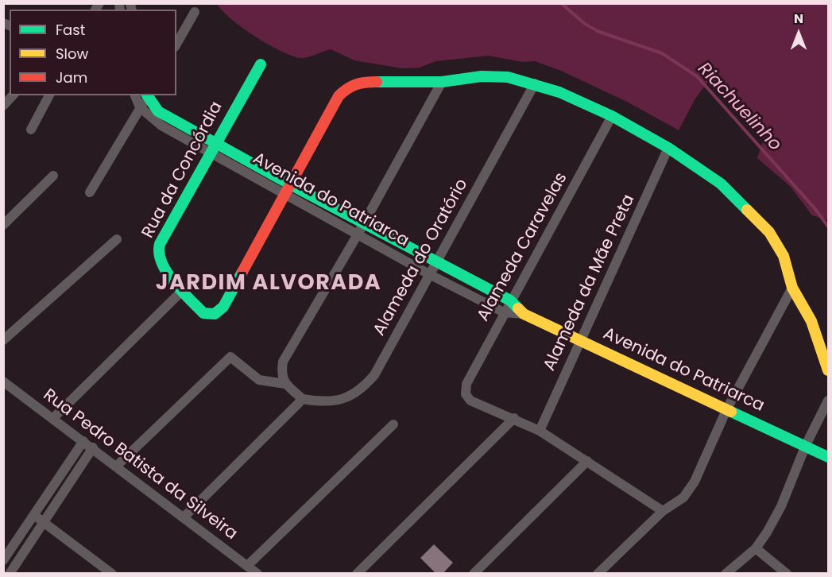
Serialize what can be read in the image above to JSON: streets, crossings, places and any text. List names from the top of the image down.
{
  "streets": {
    "street": [
      "Rua da Concórdia",
      "Avenida do Patriarca",
      "Alameda Caravelas",
      "Alameda do Oratório",
      "Alameda da Mãe Preta",
      "Rua Pedro Batista da Silveira"
    ]
  },
  "crossings": [
    ["Rua da Concórdia", "Avenida do Patriarca"],
    ["Avenida do Patriarca", "Alameda Caravelas"],
    ["Avenida do Patriarca", "Alameda do Oratório"],
    ["Avenida do Patriarca", "Alameda da Mãe Preta"]
  ],
  "districts": ["JARDIM ALVORADA"],
  "water": ["Riachuelinho"],
  "legend": ["Fast", "Slow", "Jam"],
  "north": "top"
}
